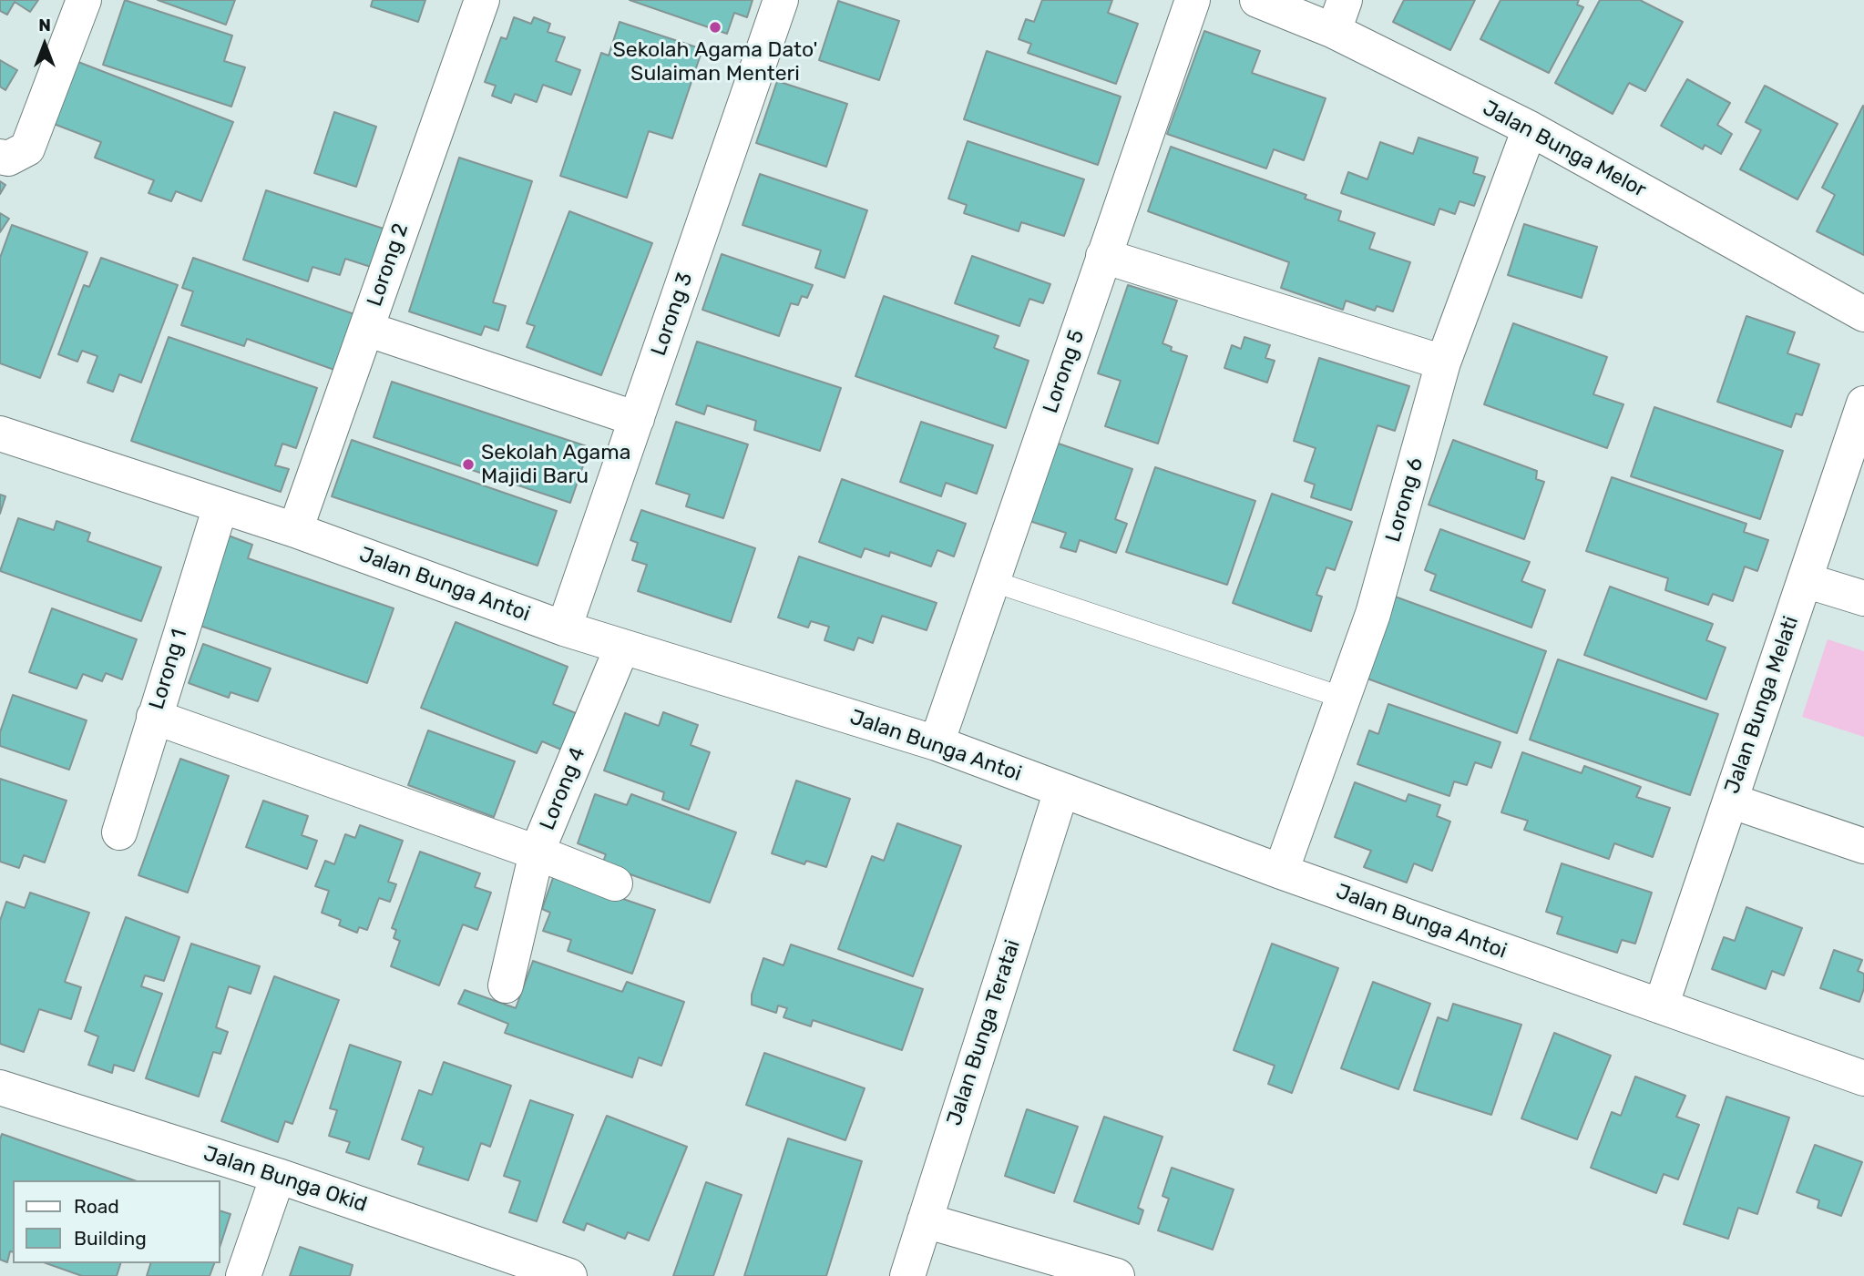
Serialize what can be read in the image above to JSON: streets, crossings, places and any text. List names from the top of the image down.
{
  "streets": {
    "street": [
      "Jalan Bunga Melor",
      "Lorong 2",
      "Lorong 3",
      "Lorong 5",
      "Lorong 6",
      "Jalan Bunga Antoi",
      "Lorong 1",
      "Jalan Bunga Melati",
      "Lorong 4",
      "Jalan Bunga Teratai",
      "Jalan Bunga Okid"
    ]
  },
  "crossings": [
    ["Jalan Bunga Melor", "Lorong 6"],
    ["Lorong 2", "Jalan Bunga Antoi"],
    ["Lorong 3", "Jalan Bunga Antoi"],
    ["Lorong 5", "Jalan Bunga Antoi"],
    ["Lorong 6", "Jalan Bunga Antoi"],
    ["Jalan Bunga Antoi", "Lorong 1"],
    ["Jalan Bunga Antoi", "Jalan Bunga Melati"],
    ["Jalan Bunga Antoi", "Lorong 4"],
    ["Jalan Bunga Antoi", "Jalan Bunga Teratai"]
  ],
  "places": ["Sekolah Agama Dato' Sulaiman Menteri", "Sekolah Agama Majidi Baru"],
  "legend": ["Road", "Building"],
  "north": "top"
}
